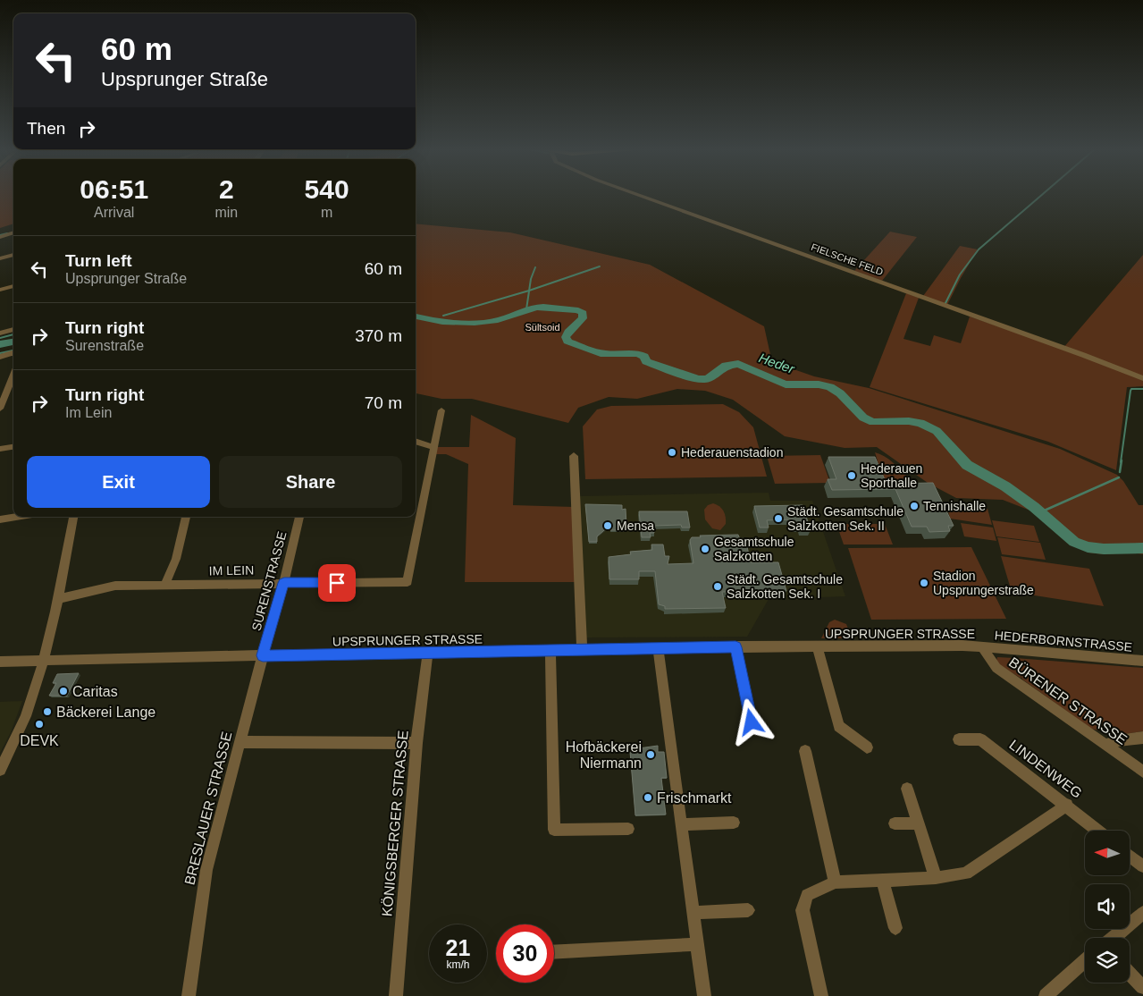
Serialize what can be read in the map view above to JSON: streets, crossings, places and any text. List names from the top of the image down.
{
  "streets": {
    "street": [
      "FIELSCHE FELD",
      "IM LEIN",
      "SURENSTRASSE",
      "UPSPRUNGER STRASSE",
      "HEDERBORNSTRASSE",
      "BÜRENER STRASSE",
      "LINDENWEG",
      "BRESLAUER STRASSE",
      "KÖNIGSBERGER STRASSE"
    ]
  },
  "crossings": [
    ["IM LEIN", "SURENSTRASSE"],
    ["SURENSTRASSE", "UPSPRUNGER STRASSE"],
    ["SURENSTRASSE", "BRESLAUER STRASSE"],
    ["UPSPRUNGER STRASSE", "HEDERBORNSTRASSE"],
    ["UPSPRUNGER STRASSE", "BÜRENER STRASSE"],
    ["UPSPRUNGER STRASSE", "BRESLAUER STRASSE"],
    ["UPSPRUNGER STRASSE", "KÖNIGSBERGER STRASSE"],
    ["HEDERBORNSTRASSE", "BÜRENER STRASSE"]
  ],
  "water": ["Heder"],
  "parks": ["Sültsoid"],
  "places": [
    "Hederauenstadion",
    "Hederauen Sporthalle",
    "Tennishalle",
    "Städt. Gesamtschule Salzkotten Sek. II",
    "Mensa",
    "Gesamtschule Salzkotten",
    "Stadion Upsprungerstraße",
    "Städt. Gesamtschule Salzkotten Sek. I",
    "Caritas",
    "Bäckerei Lange",
    "DEVK",
    "Hofbäckerei Niermann",
    "Frischmarkt"
  ],
  "north": "left",
  "page": {
    "turn": ["60 m", "Upsprunger Straße"],
    "then": "Then",
    "eta": [
      "06:51",
      "Arrival",
      "2",
      "min",
      "540",
      "m"
    ],
    "list": [
      {
        "name": "Turn left",
        "note": "Upsprunger Straße",
        "value": "60 m"
      },
      {
        "name": "Turn right",
        "note": "Surenstraße",
        "value": "370 m"
      },
      {
        "name": "Turn right",
        "note": "Im Lein",
        "value": "70 m"
      }
    ],
    "buttons": ["Exit", "Share"],
    "speed": "21 km/h",
    "limit": "30"
  }
}
